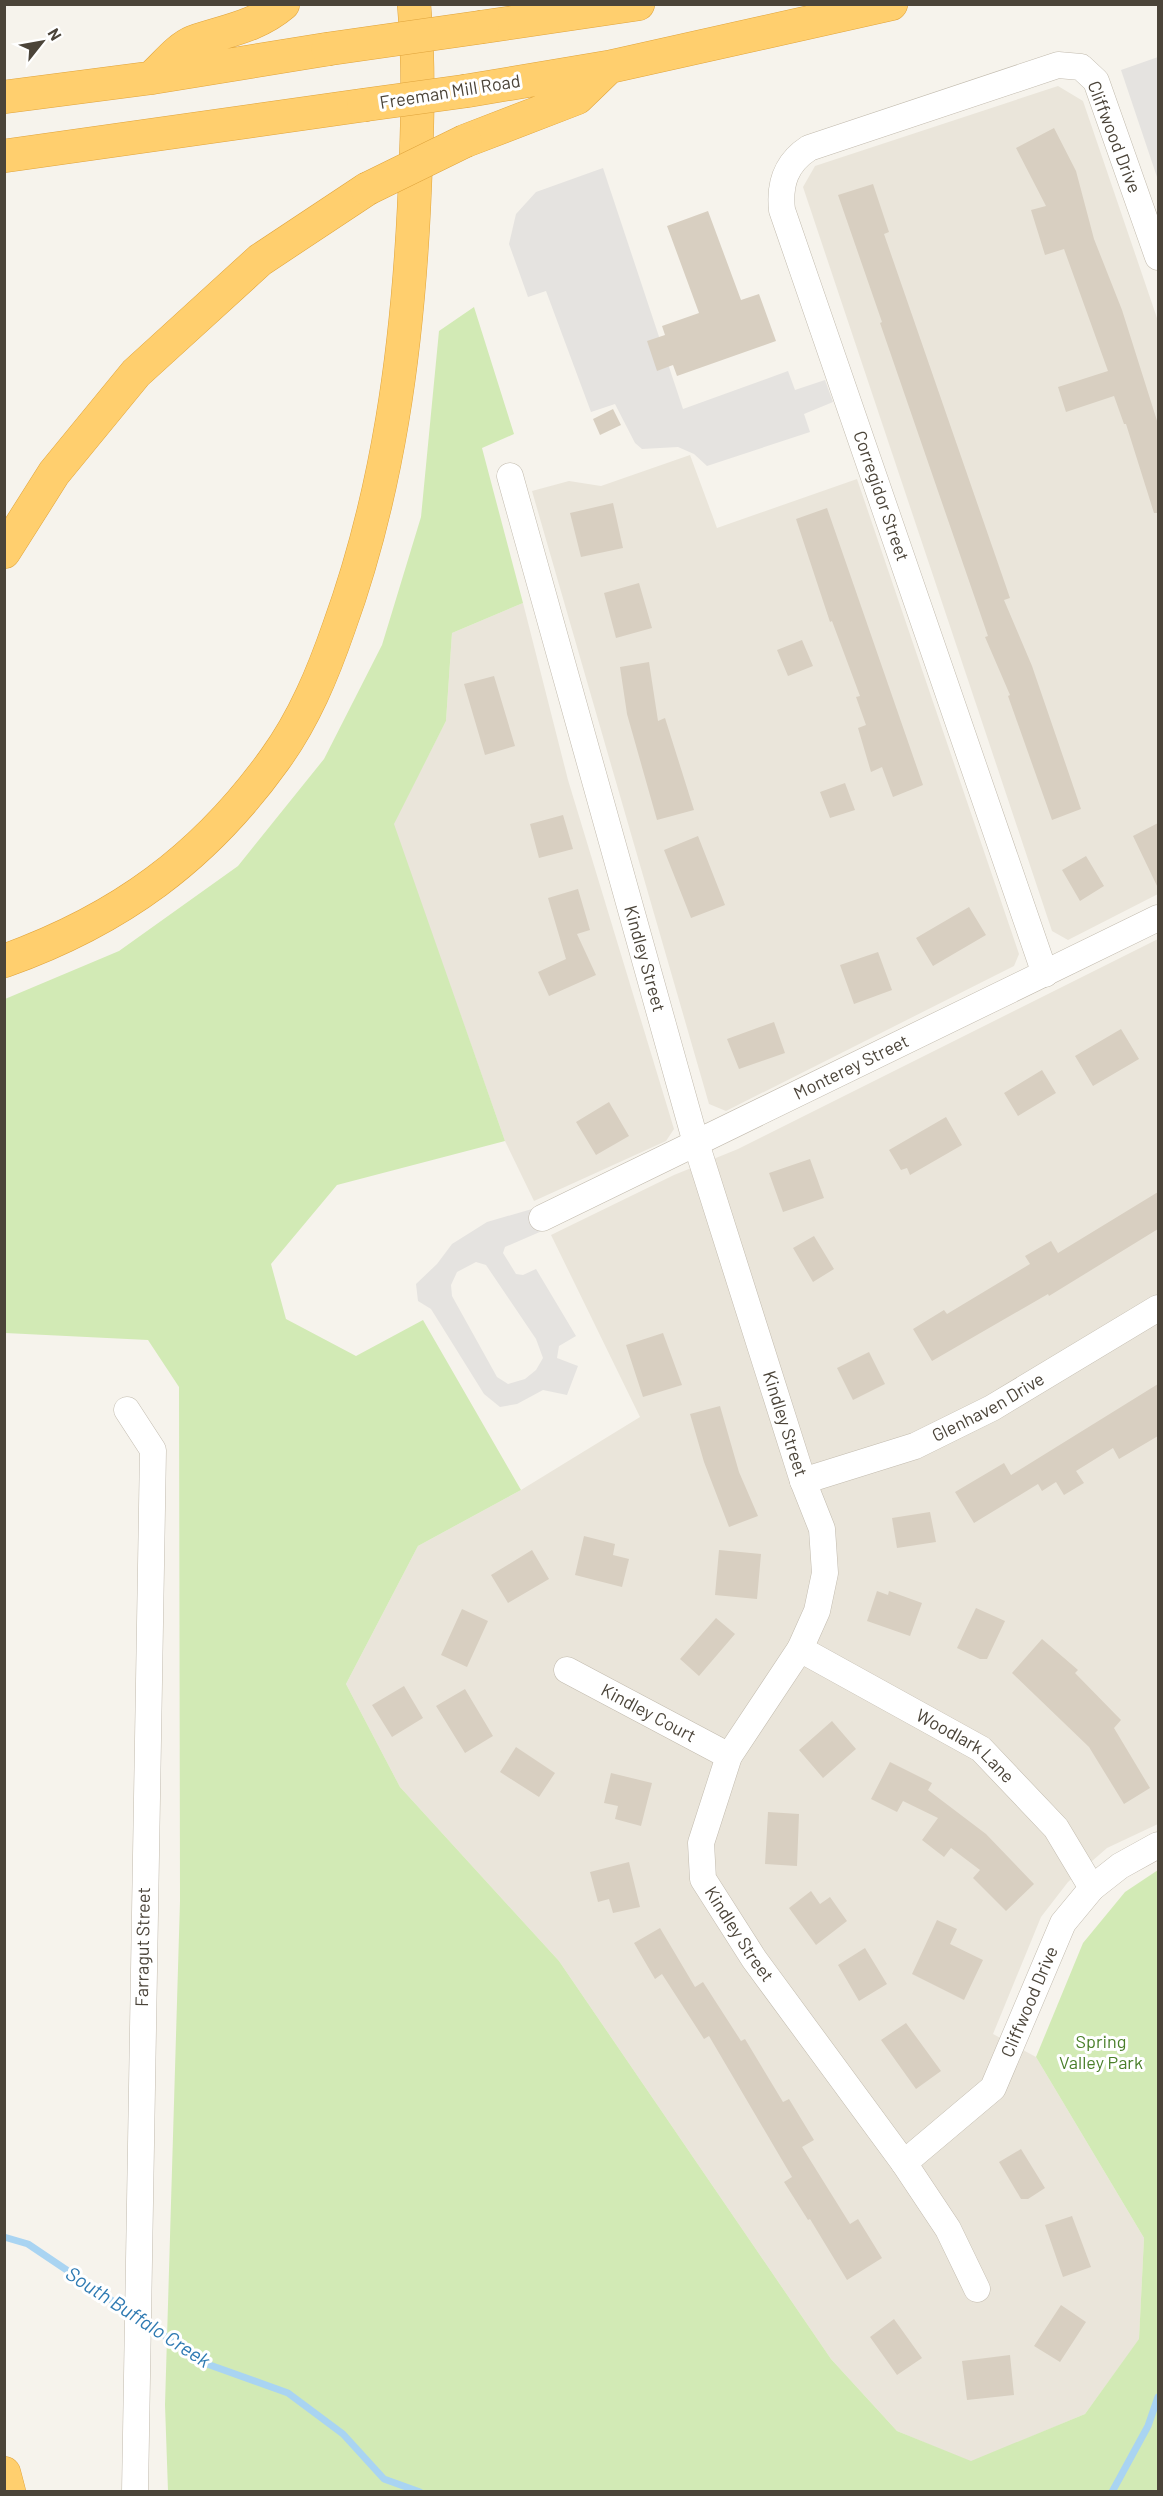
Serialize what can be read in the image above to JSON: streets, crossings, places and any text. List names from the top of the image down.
{
  "streets": {
    "highway": ["Freeman Mill Road"],
    "street": [
      "Cliffwood Drive",
      "Corregidor Street",
      "Kindley Street",
      "Monterey Street",
      "Glenhaven Drive",
      "Kindley Court",
      "Woodlark Lane",
      "Farragut Street"
    ]
  },
  "crossings": [
    ["Cliffwood Drive", "Corregidor Street"],
    ["Cliffwood Drive", "Kindley Street"],
    ["Cliffwood Drive", "Woodlark Lane"],
    ["Corregidor Street", "Monterey Street"],
    ["Kindley Street", "Monterey Street"],
    ["Kindley Street", "Glenhaven Drive"],
    ["Kindley Street", "Kindley Court"],
    ["Kindley Street", "Woodlark Lane"]
  ],
  "water": ["South Buffalo Creek"],
  "parks": ["Spring Valley Park"],
  "north": "top right"
}
